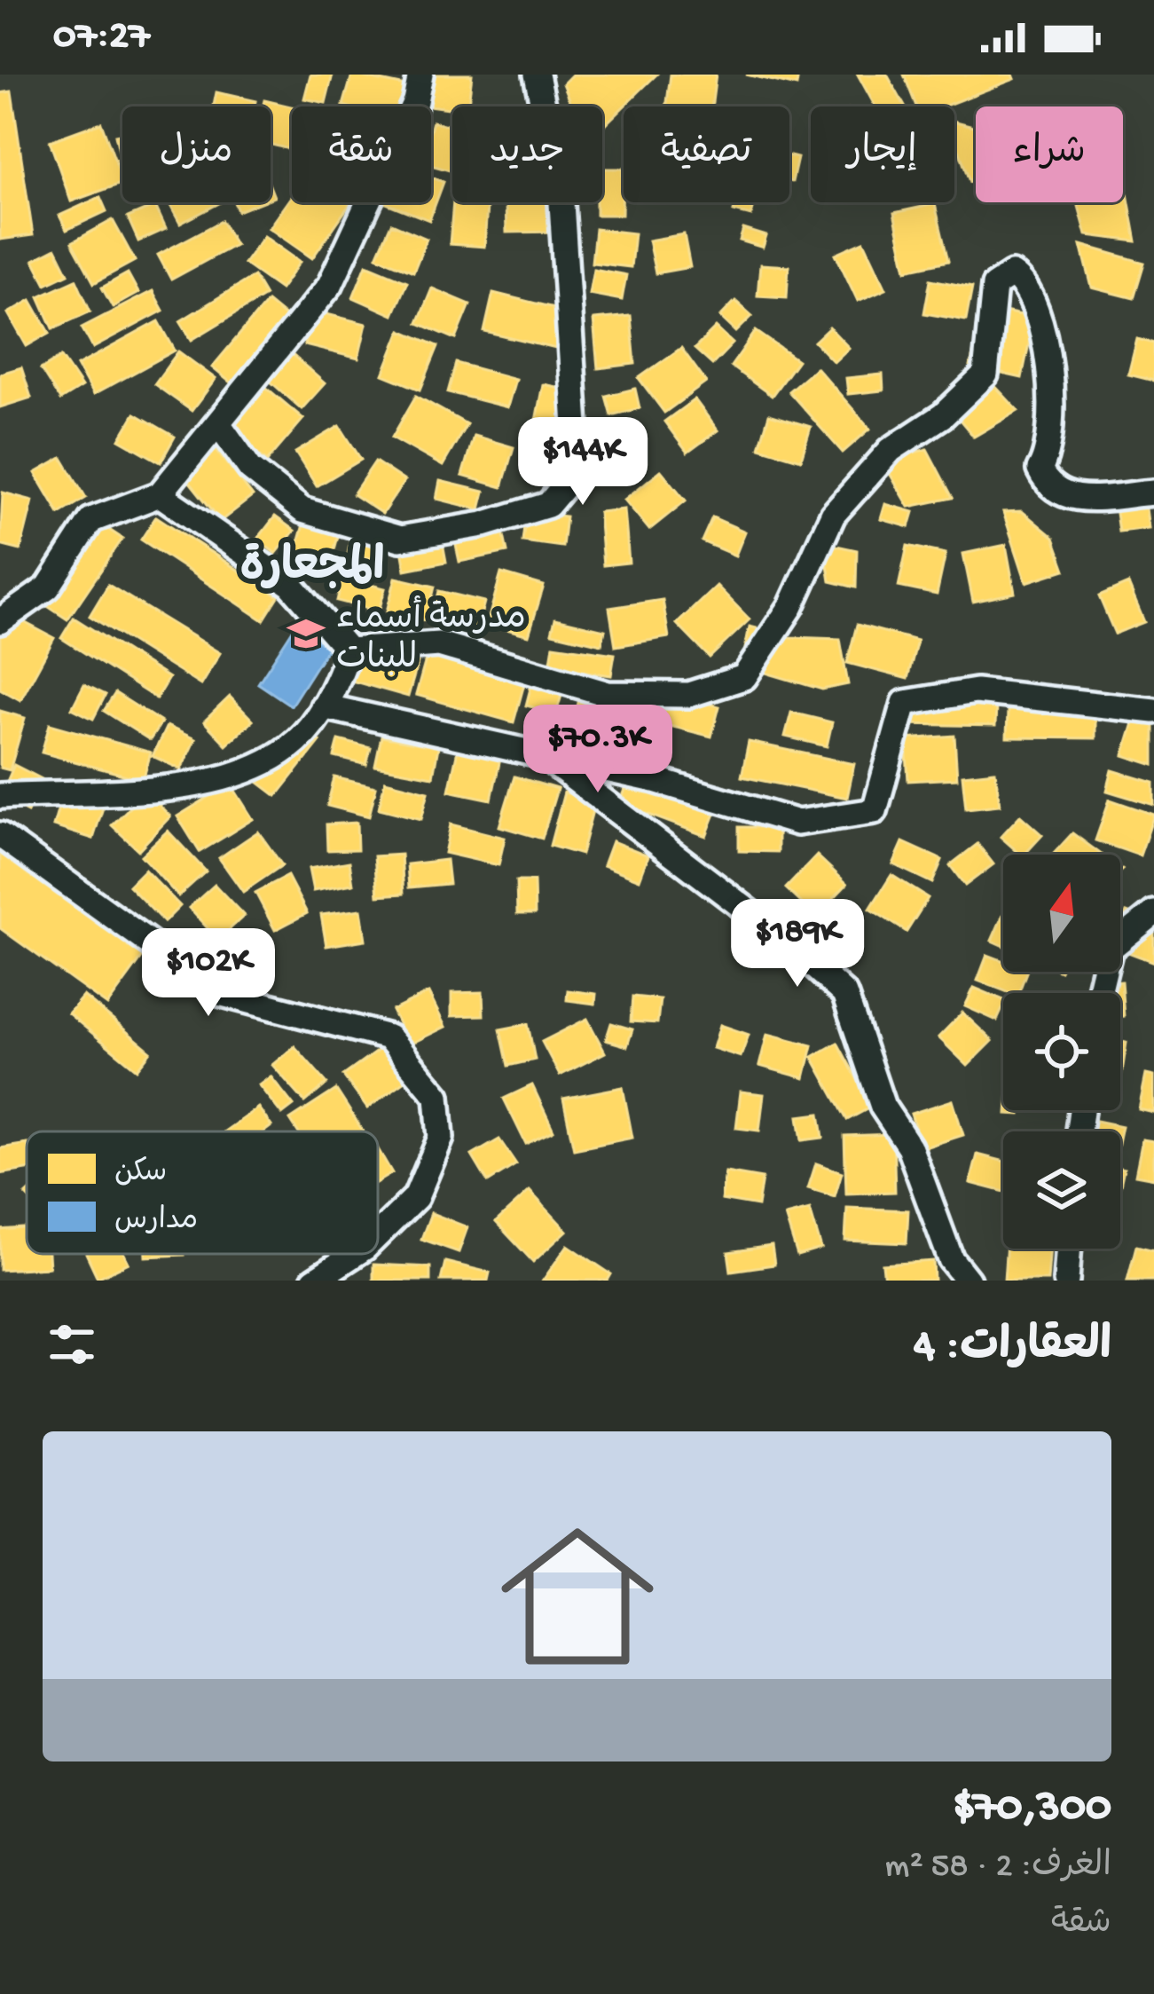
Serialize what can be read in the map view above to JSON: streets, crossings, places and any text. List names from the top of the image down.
{
  "districts": ["المجعارة"],
  "places": {
    "school or university": ["مدرسة أسماء للبنات"]
  },
  "legend": ["سكن", "مدارس"],
  "north": "top",
  "page": {
    "status": "07:27",
    "chip": [
      "شراء",
      "إيجار",
      "تصفية",
      "جديد",
      "شقة",
      "منزل"
    ],
    "price": [
      "$144K",
      "$70.3K",
      "$189K",
      "$102K"
    ],
    "heading": "العقارات: 4",
    "list": [
      {
        "name": "$70,300",
        "note": "الغرف: 2 · 58 m² · شقة"
      }
    ]
  }
}
